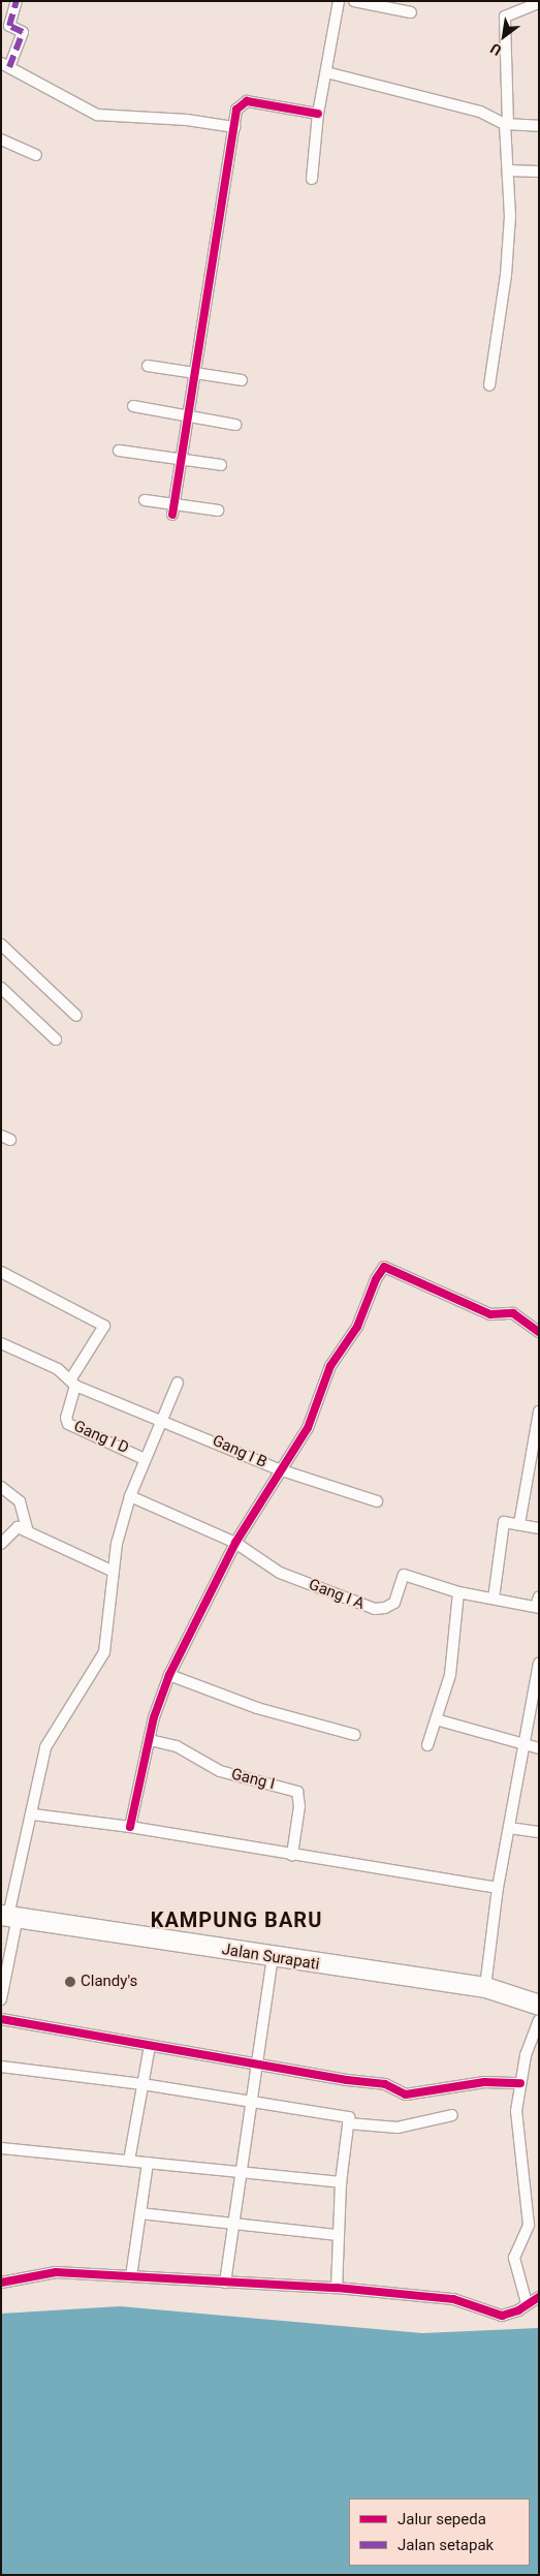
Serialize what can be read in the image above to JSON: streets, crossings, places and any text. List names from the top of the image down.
{
  "streets": {
    "highway": ["Jalan Surapati"],
    "street": [
      "Gang I D",
      "Gang I B",
      "Gang I A",
      "Gang I"
    ]
  },
  "crossings": [
    ["Gang I D", "Gang I B"]
  ],
  "districts": ["KAMPUNG BARU"],
  "places": ["Clandy's"],
  "legend": ["Jalur sepeda", "Jalan setapak"],
  "north": "bottom left"
}
